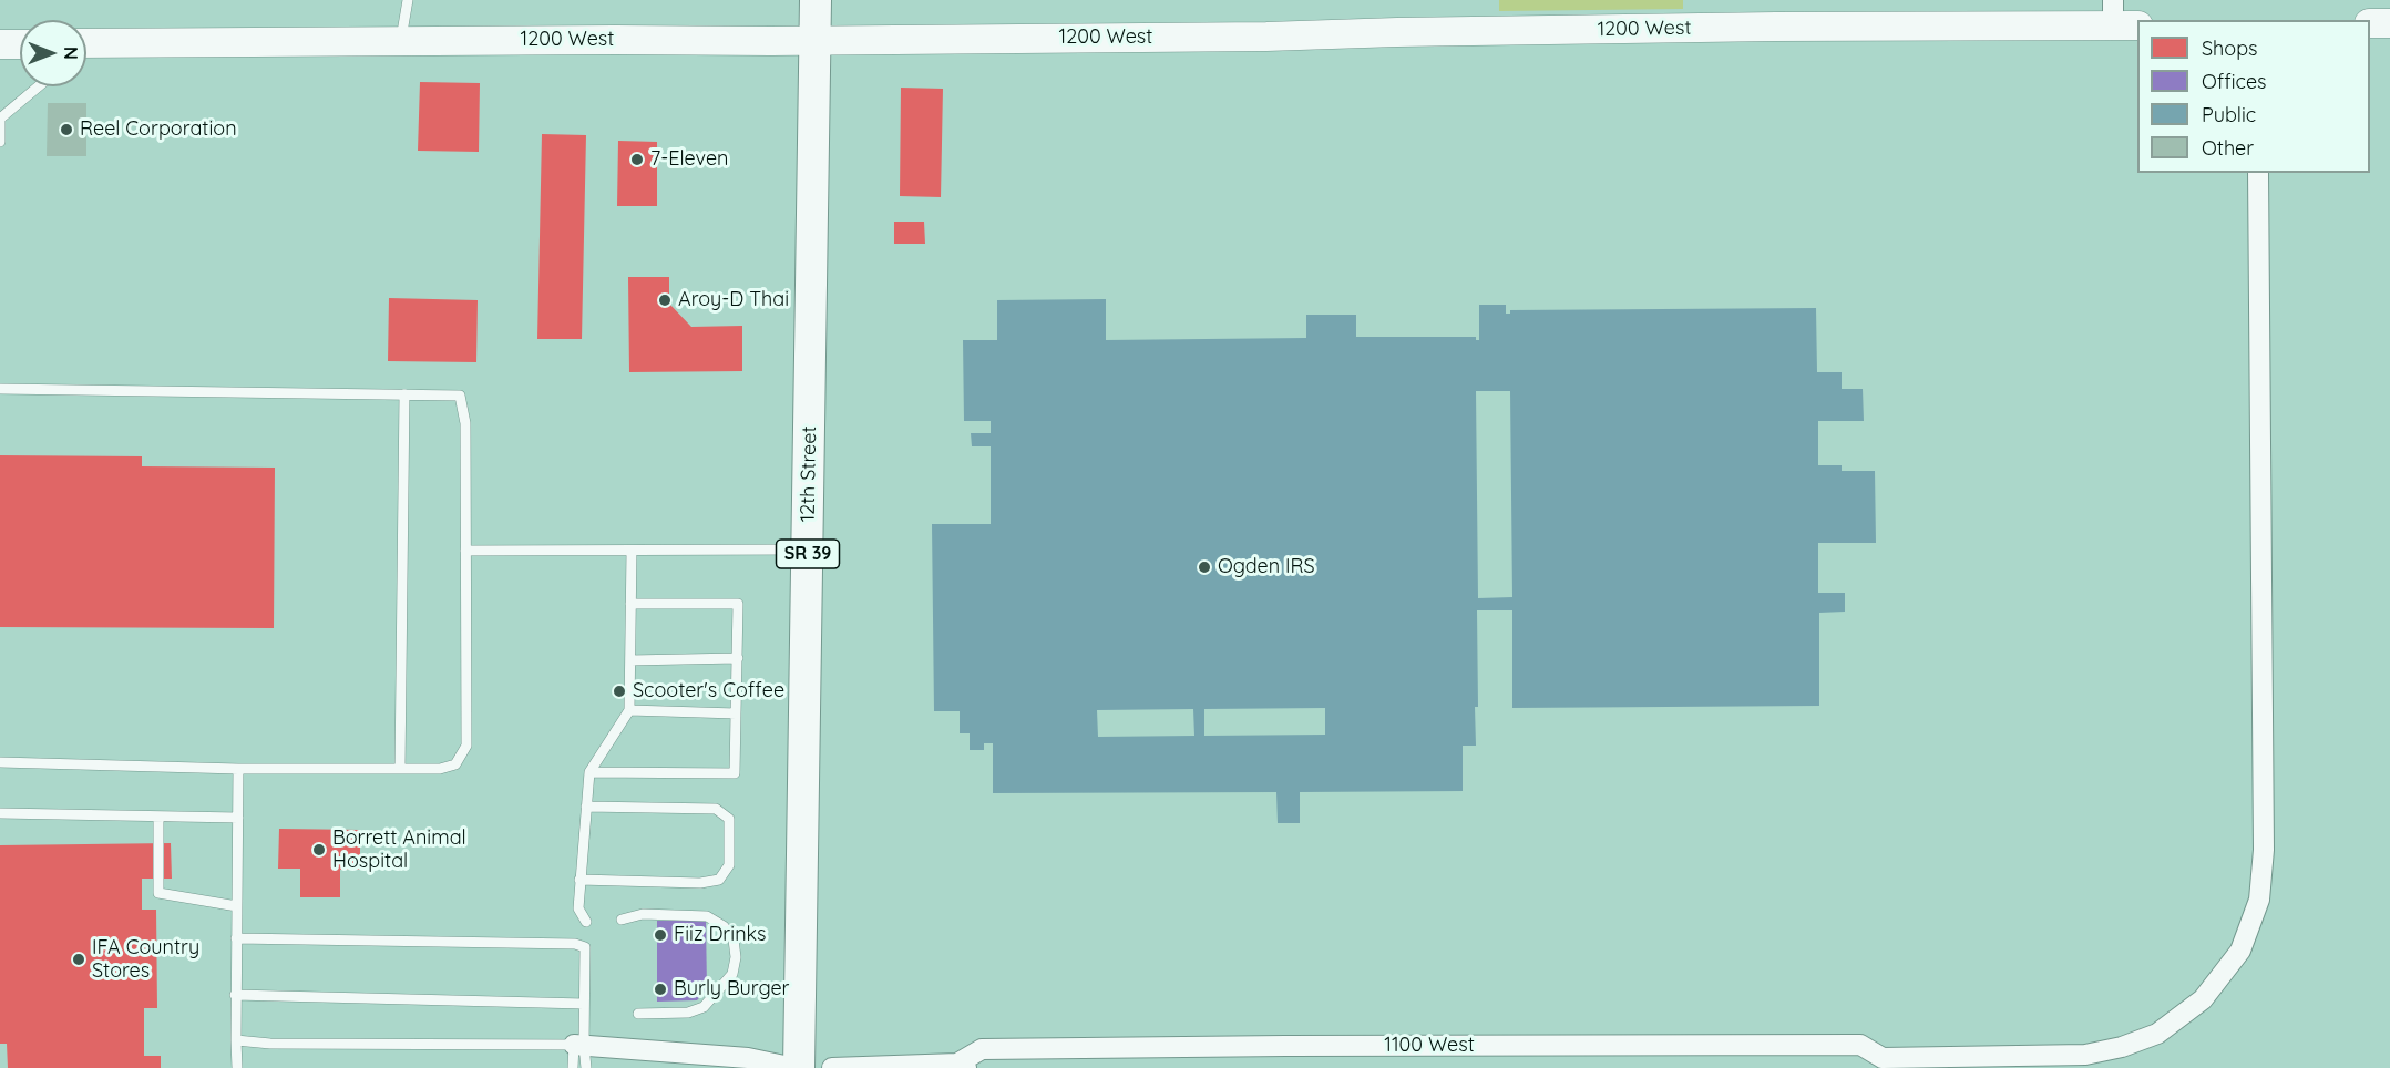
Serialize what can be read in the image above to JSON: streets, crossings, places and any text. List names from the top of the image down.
{
  "streets": {
    "main road": ["12th Street", "SR 39"],
    "street": ["1200 West", "1100 West"]
  },
  "crossings": [
    ["1200 West", "12th Street"]
  ],
  "places": [
    "Reel Corporation",
    "7-Eleven",
    "Aroy-D Thai",
    "Ogden IRS",
    "Scooter's Coffee",
    "Borrett Animal Hospital",
    "Fiiz Drinks",
    "IFA Country Stores",
    "Burly Burger"
  ],
  "legend": [
    "Shops",
    "Offices",
    "Public",
    "Other"
  ],
  "north": "right"
}
